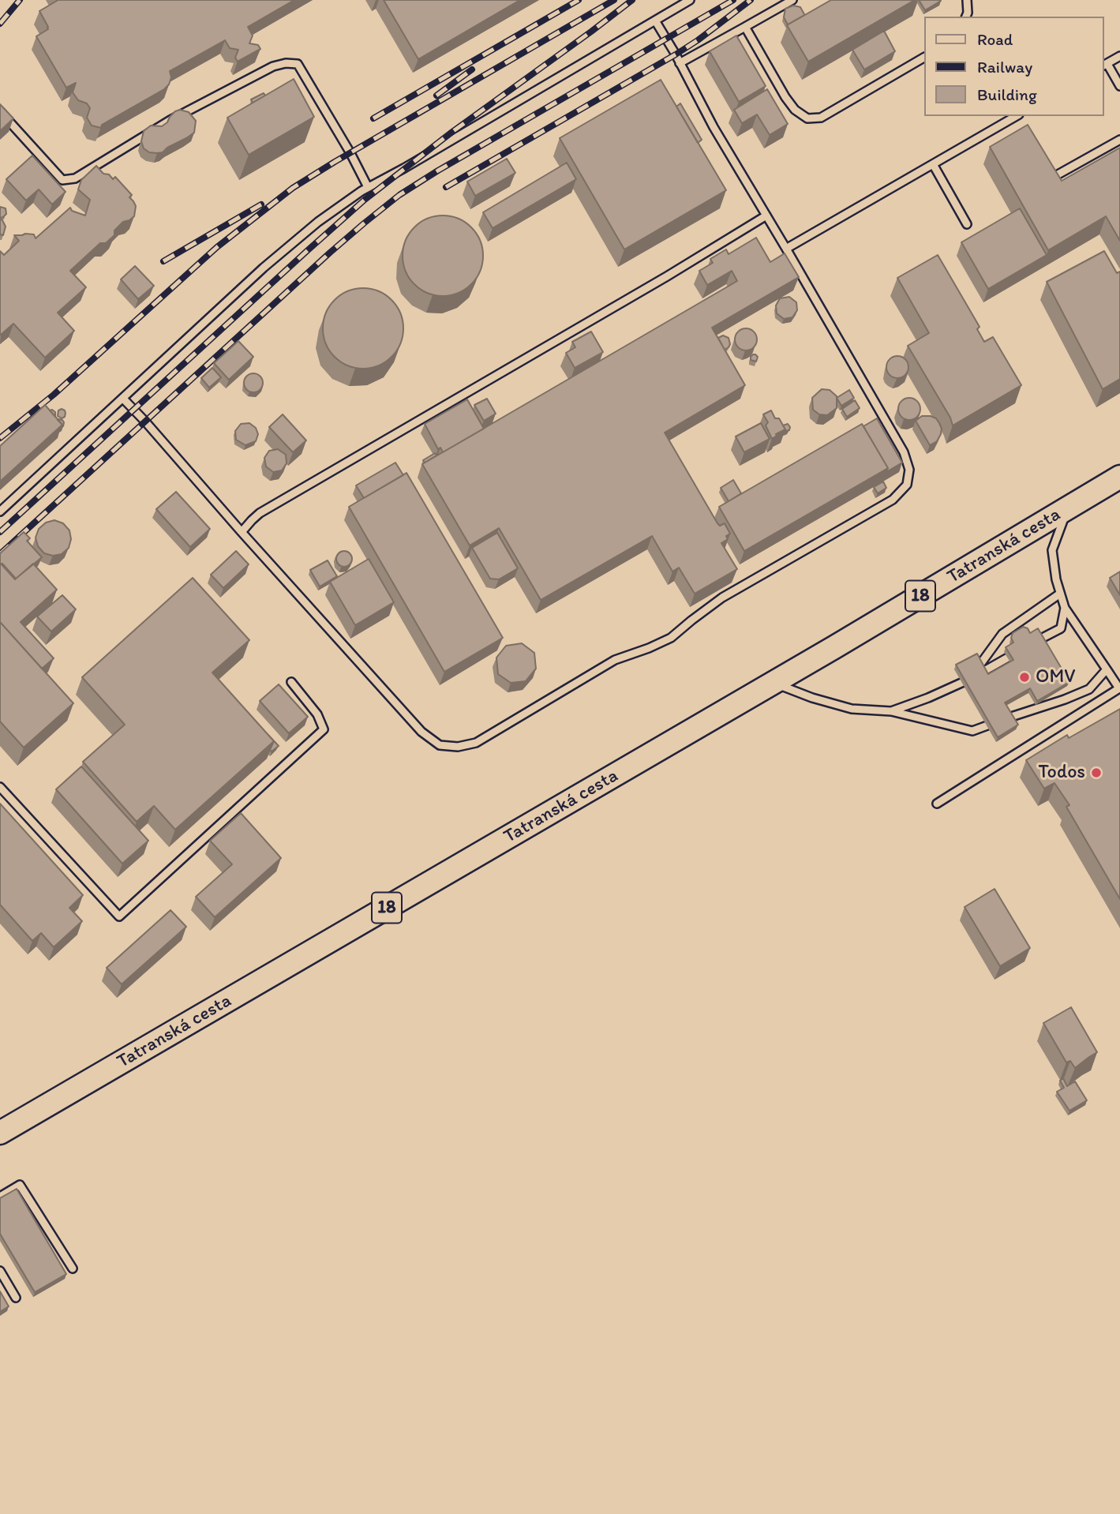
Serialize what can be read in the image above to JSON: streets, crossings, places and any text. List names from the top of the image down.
{
  "streets": {
    "main road": ["Tatranská cesta", "18"]
  },
  "places": ["OMV", "Todos"],
  "legend": ["Road", "Railway", "Building"]
}
